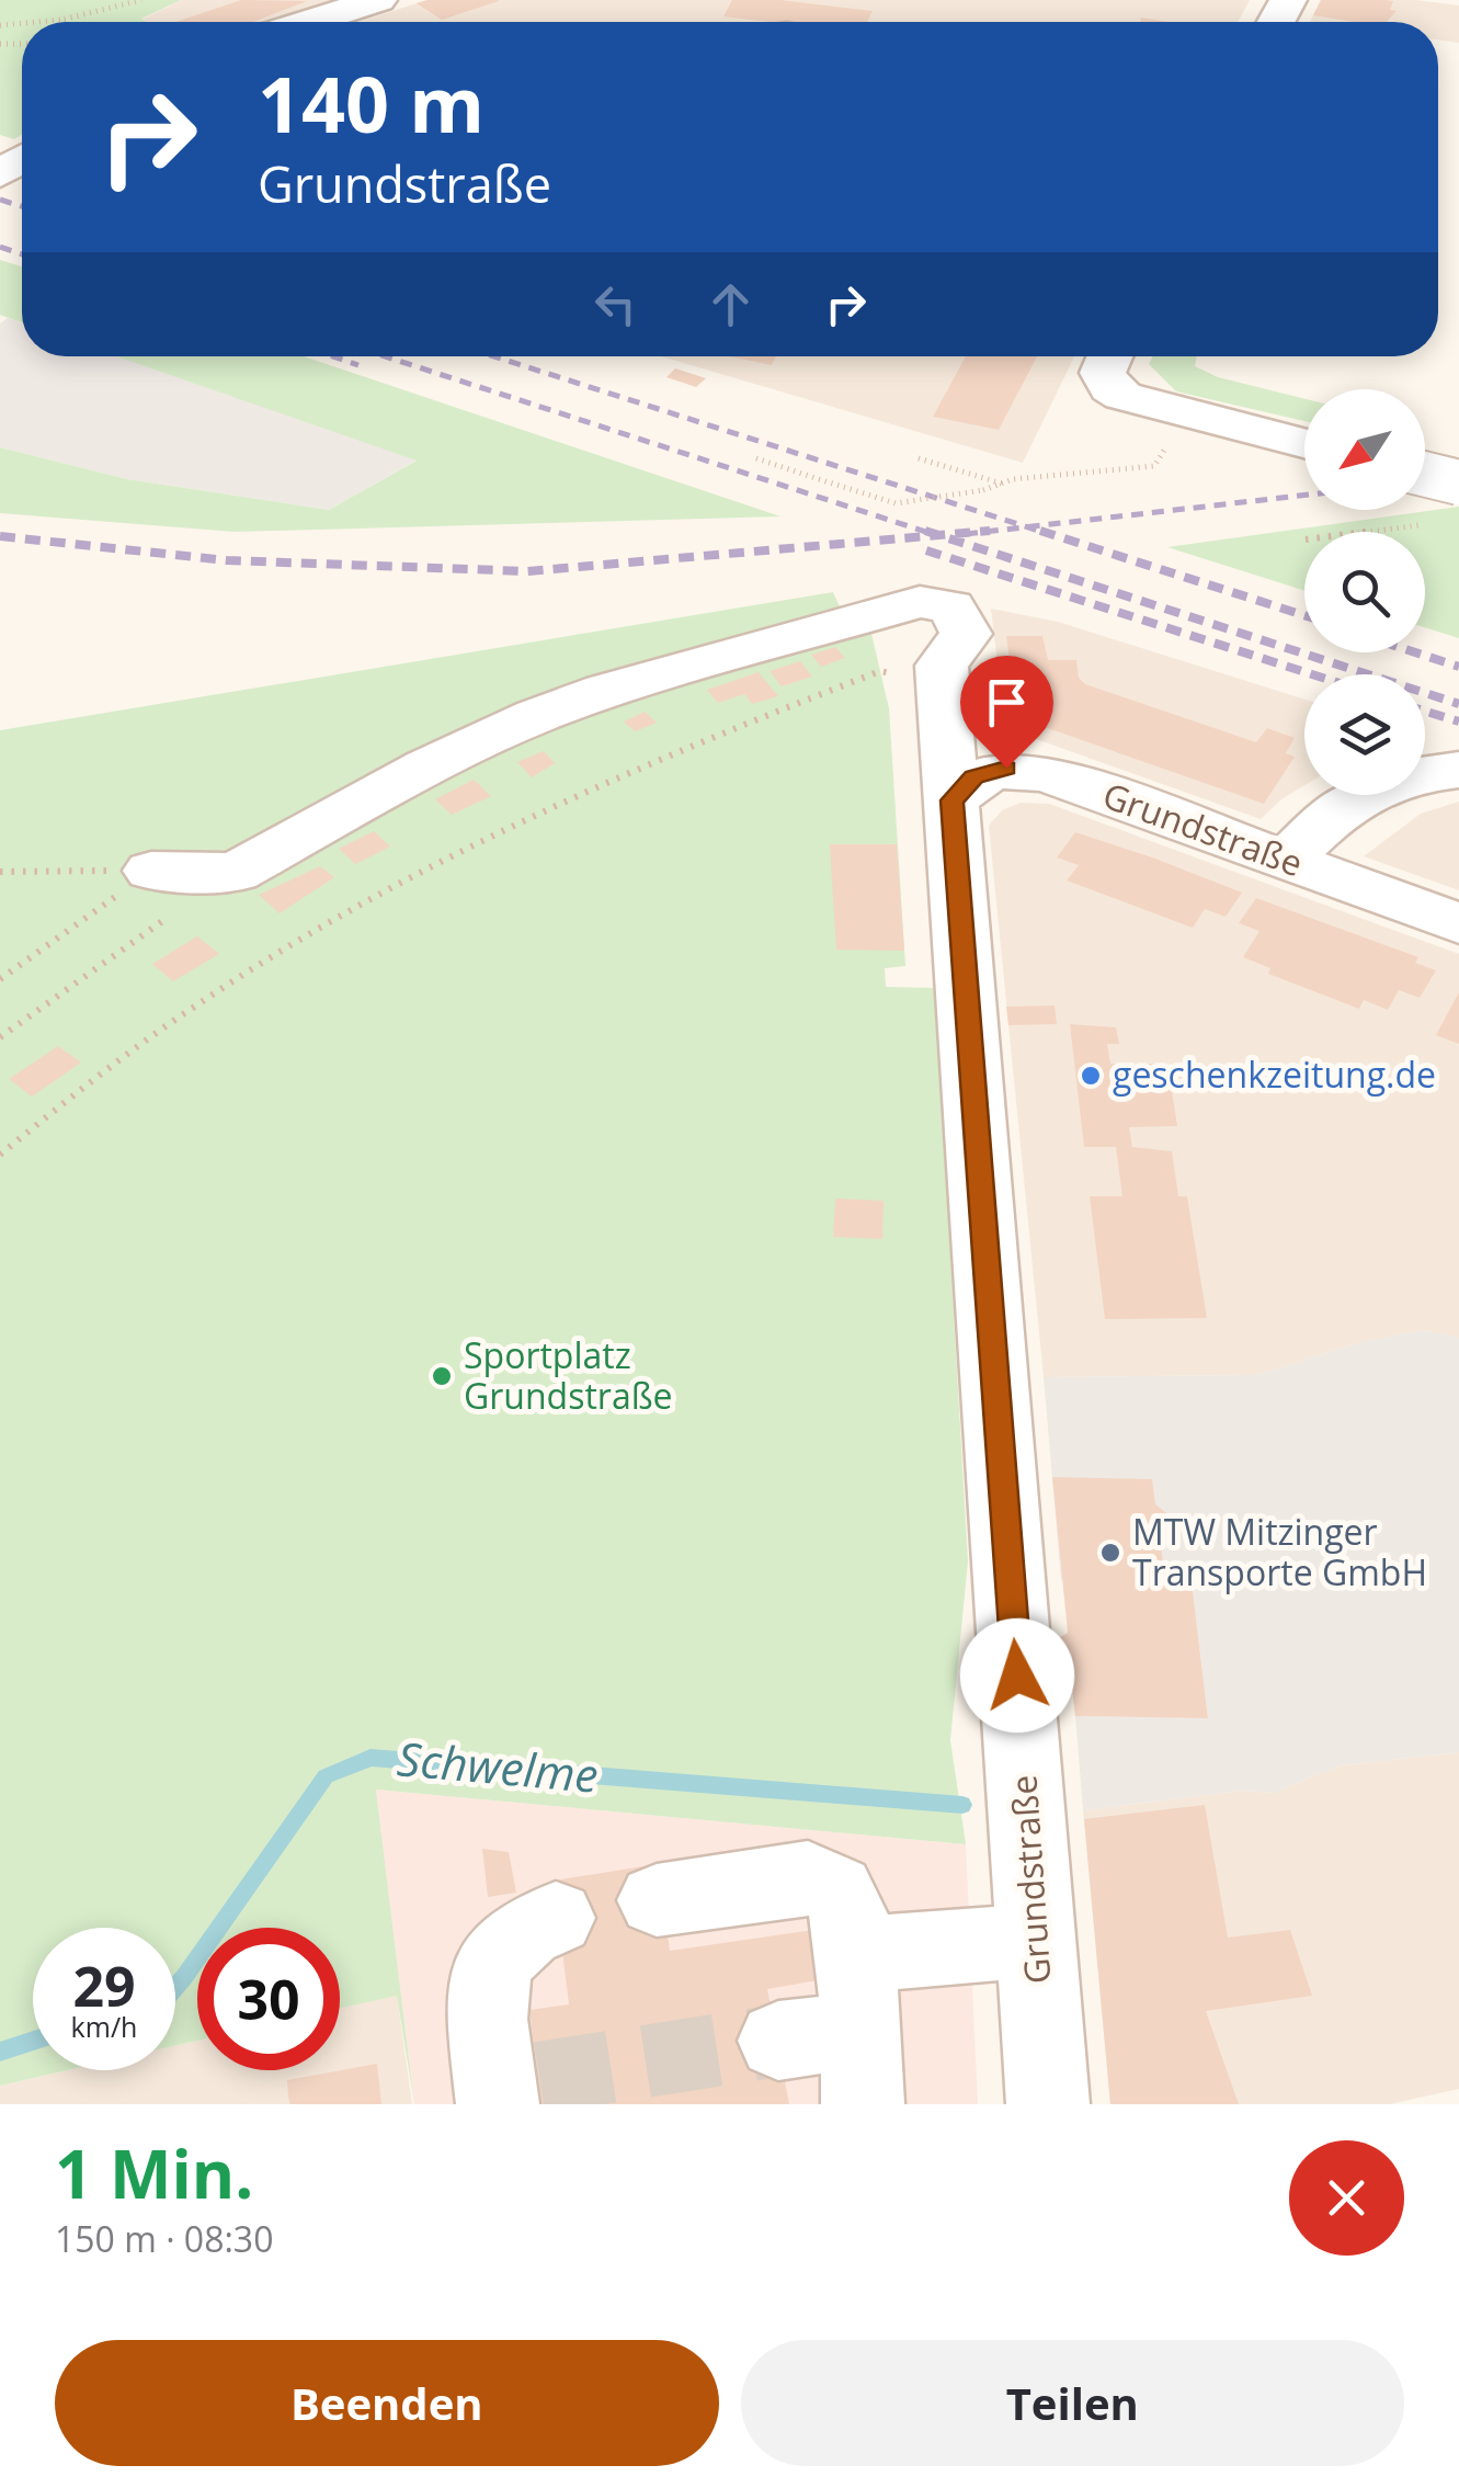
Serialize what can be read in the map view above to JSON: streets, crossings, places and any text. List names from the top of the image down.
{
  "streets": {
    "street": ["Grundstraße"]
  },
  "water": ["Schwelme"],
  "places": ["geschenkzeitung.de", "Sportplatz Grundstraße", "MTW Mitzinger Transporte GmbH"],
  "north": "bottom left",
  "page": {
    "turn": ["140 m", "Grundstraße"],
    "speed": "29 km/h",
    "limit": "30",
    "heading": ["1 Min.", "150 m · 08:30"],
    "buttons": ["Beenden", "Teilen"]
  }
}
